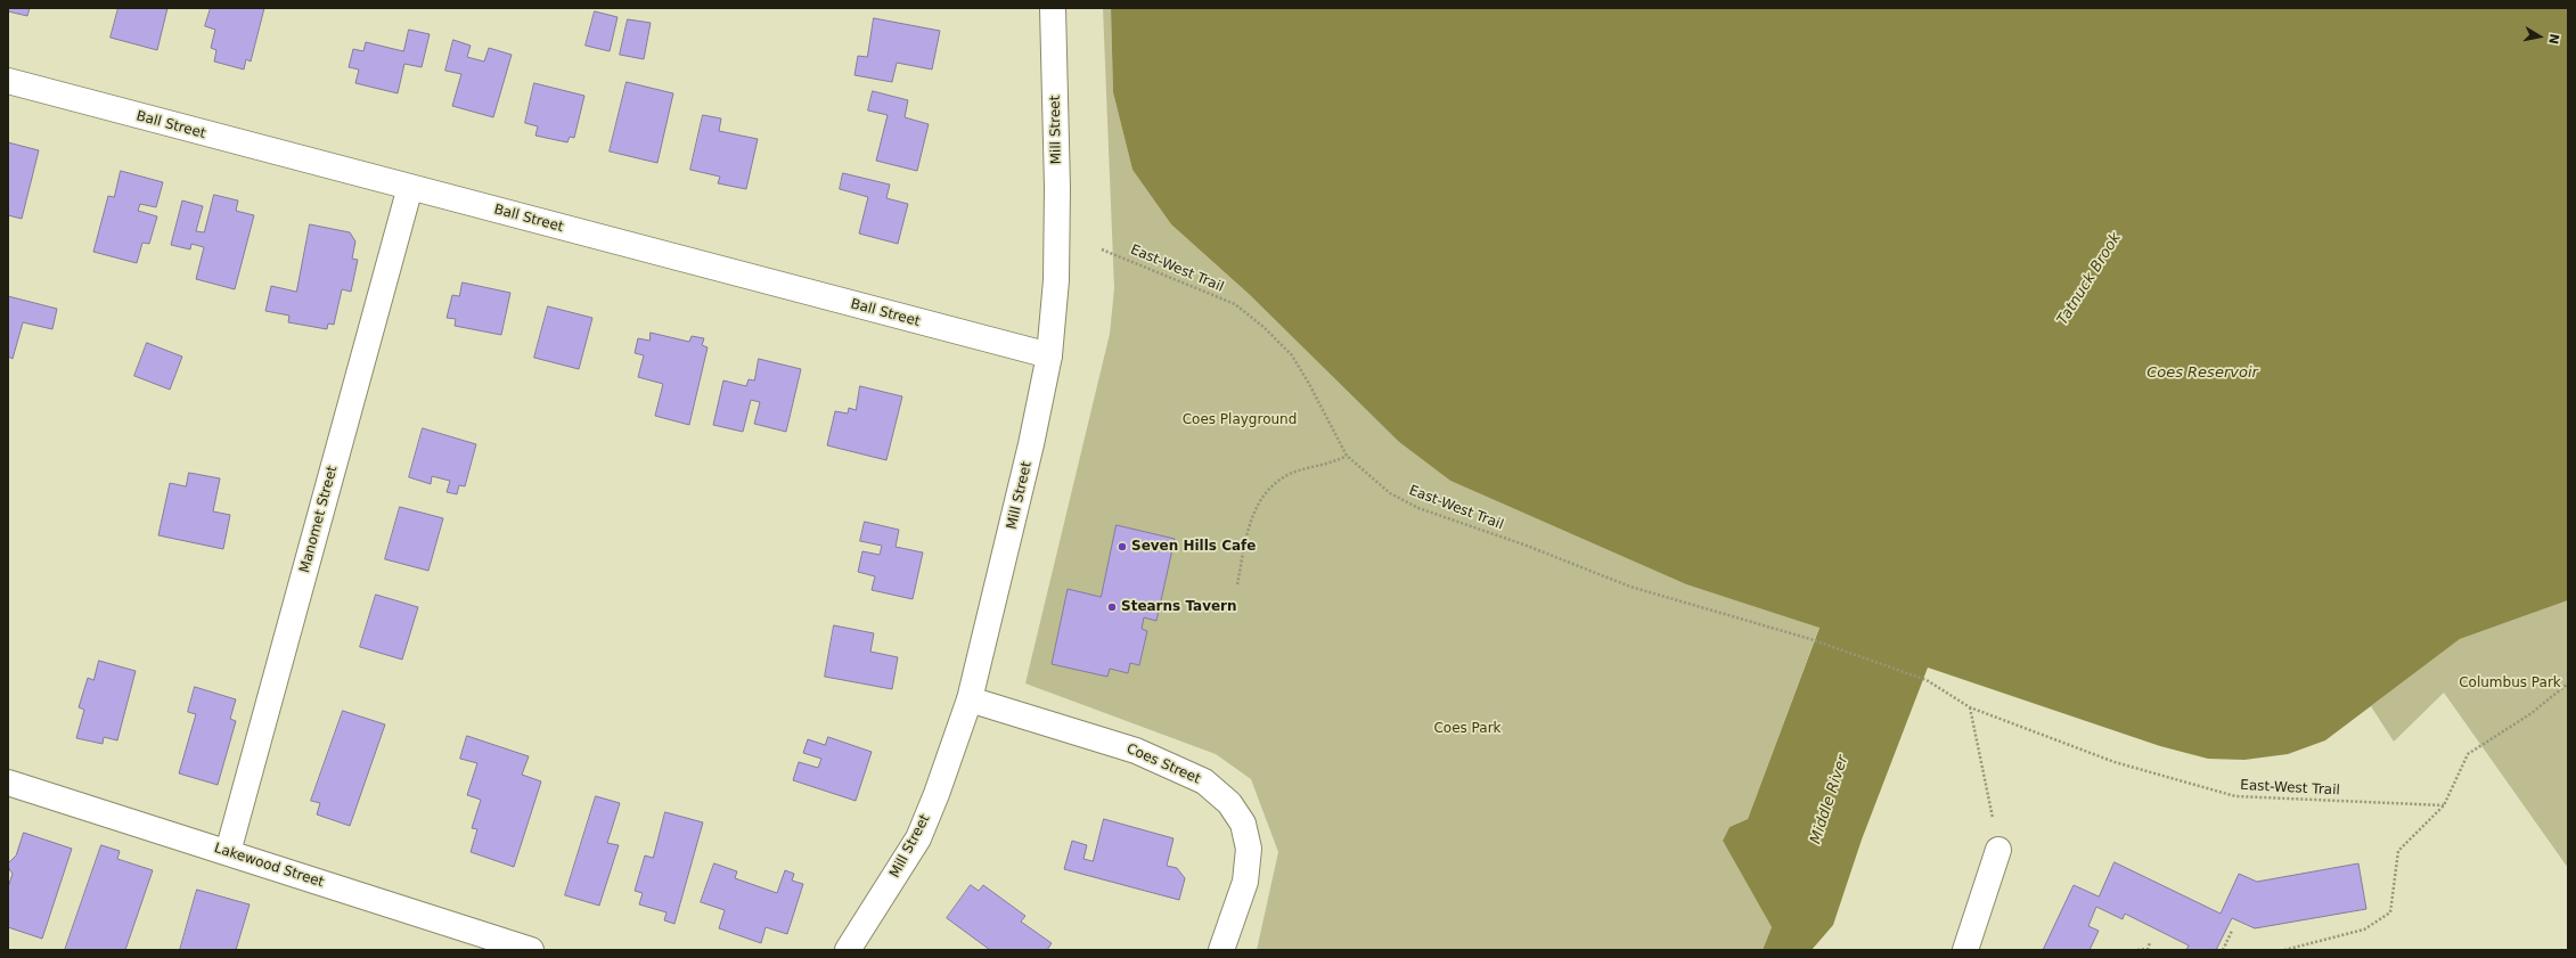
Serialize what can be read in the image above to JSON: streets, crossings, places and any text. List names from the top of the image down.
{
  "streets": {
    "street": [
      "Ball Street",
      "Mill Street",
      "Manomet Street",
      "Coes Street",
      "Lakewood Street"
    ],
    "path": ["East-West Trail"]
  },
  "crossings": [
    ["Ball Street", "Mill Street"],
    ["Ball Street", "Manomet Street"],
    ["Mill Street", "Coes Street"],
    ["Manomet Street", "Lakewood Street"]
  ],
  "water": ["Tatnuck Brook", "Coes Reservoir", "Middle River"],
  "parks": ["Coes Playground", "Columbus Park", "Coes Park"],
  "places": ["Seven Hills Cafe", "Stearns Tavern"],
  "north": "right"
}
